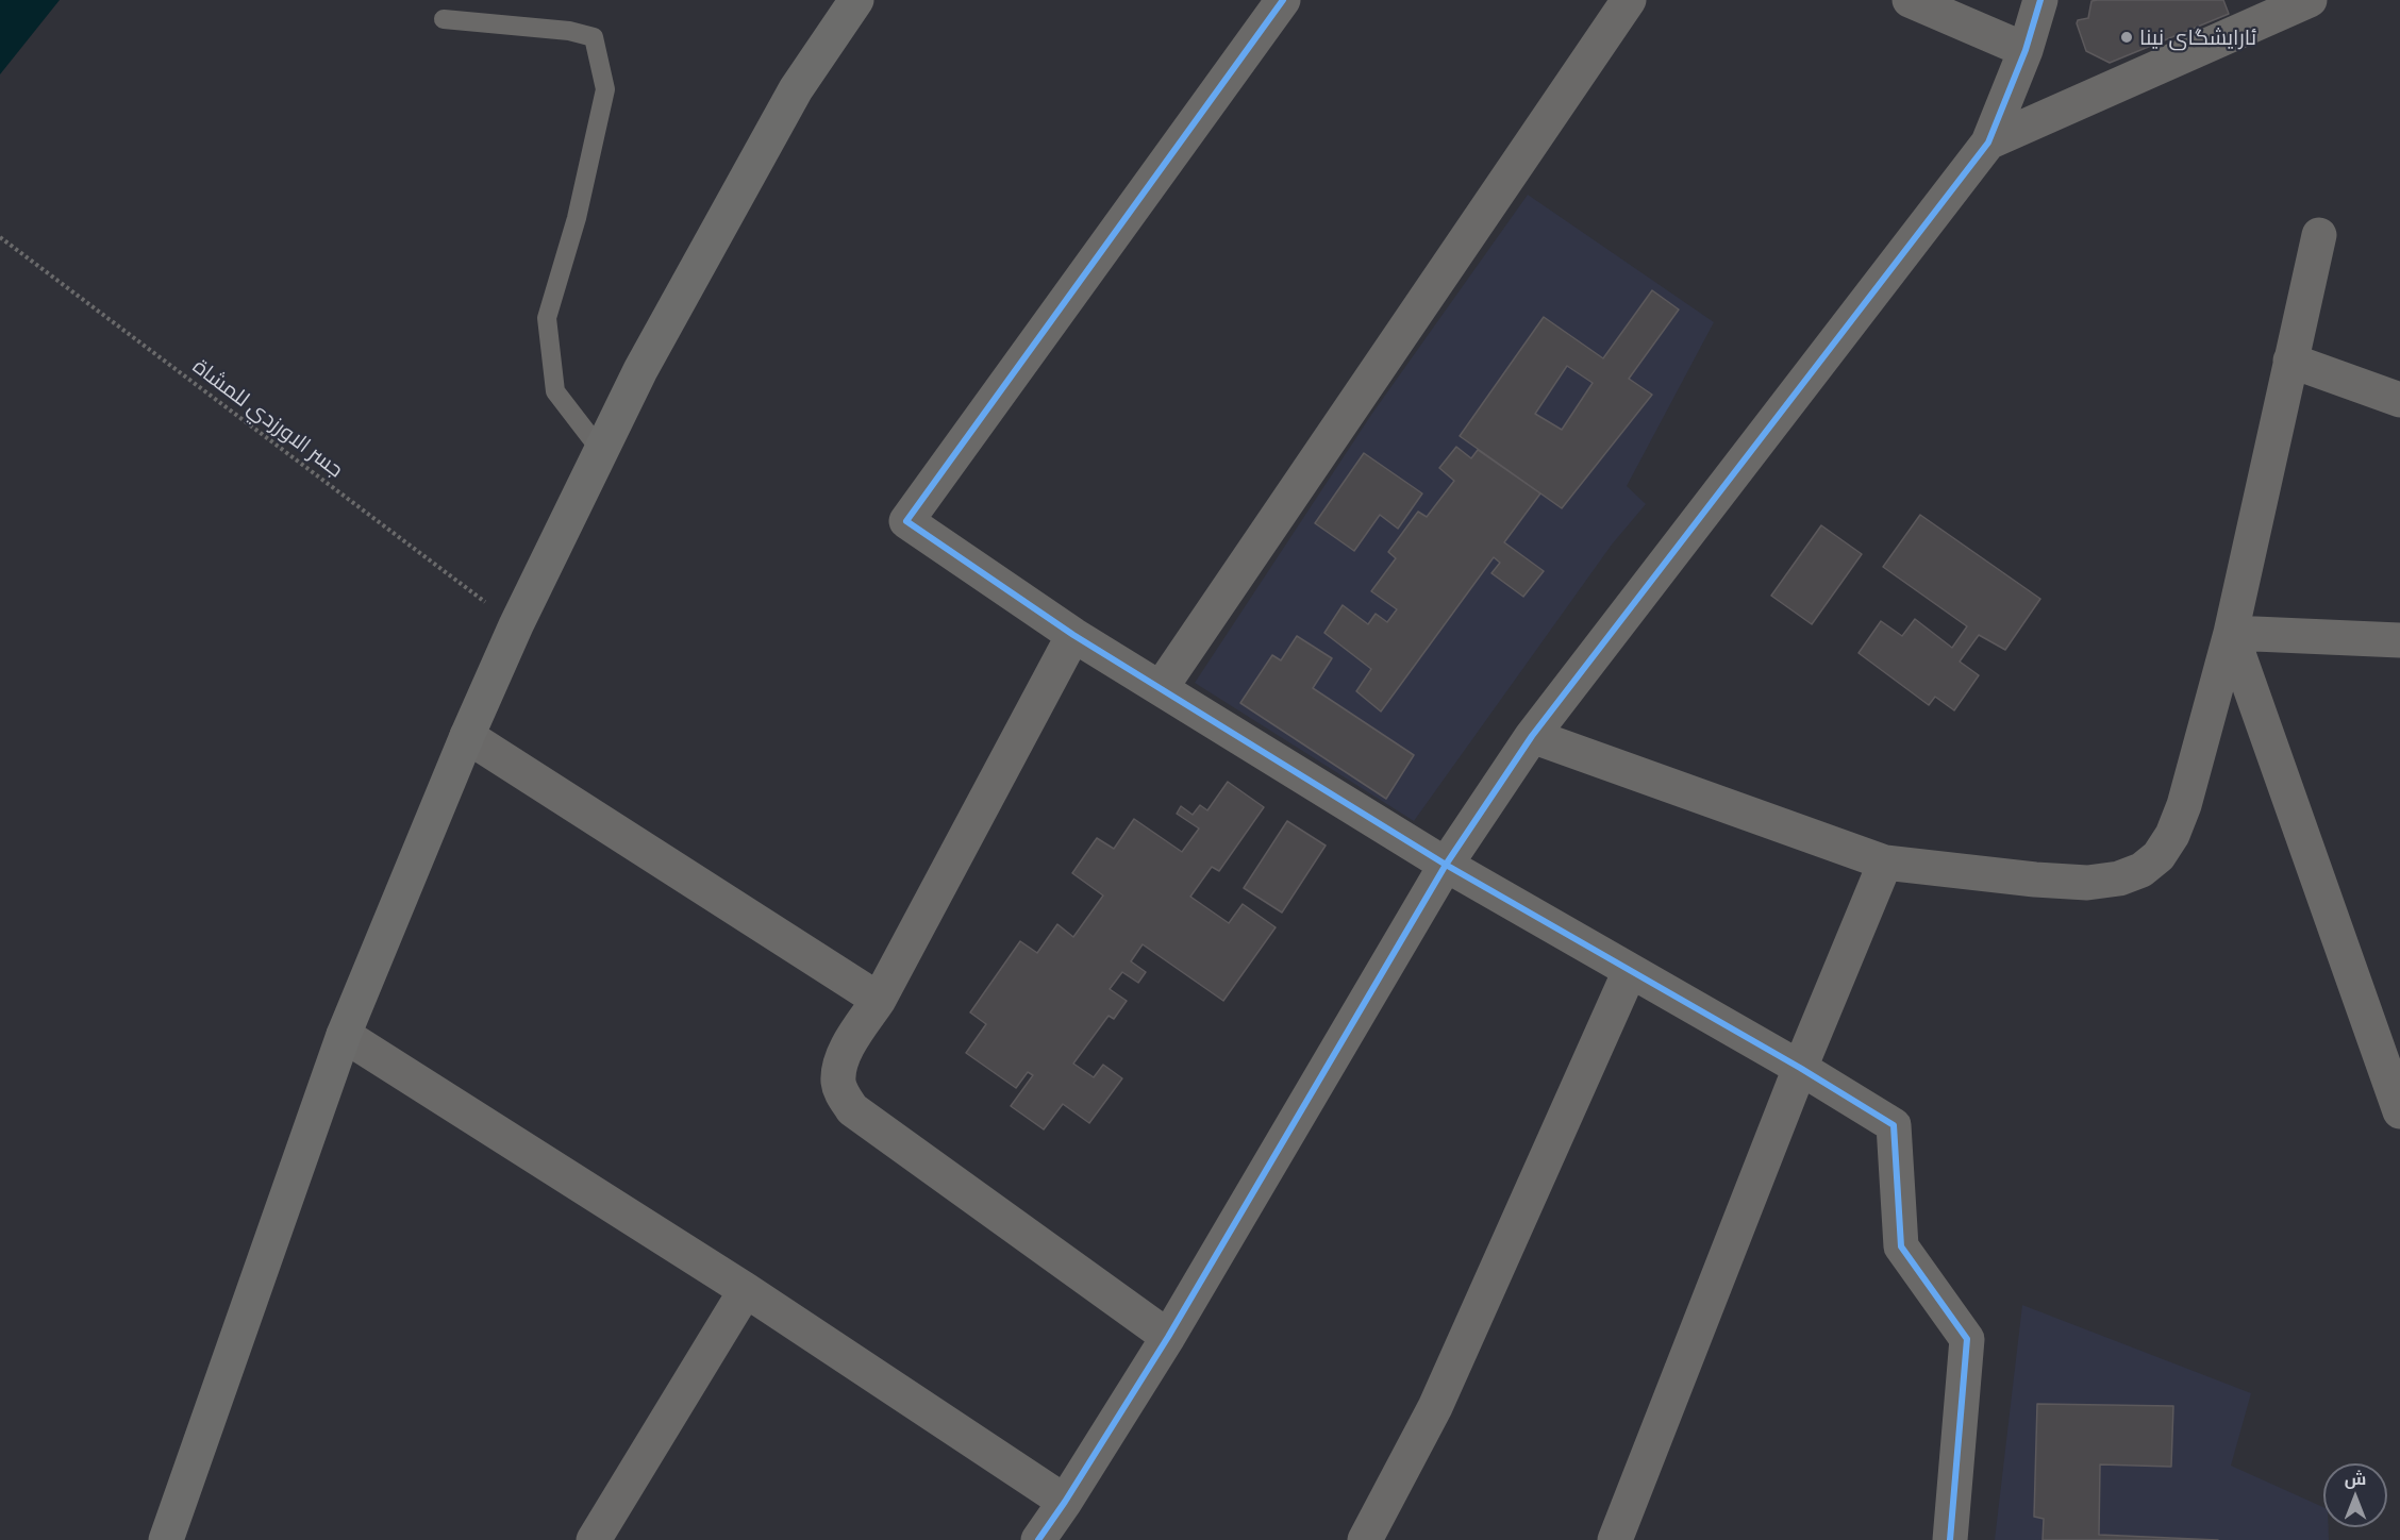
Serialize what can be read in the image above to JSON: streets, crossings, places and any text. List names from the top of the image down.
{
  "streets": {
    "path": ["جسر الاورزدي للمشاة"]
  },
  "places": ["ئارایشگای نینا"],
  "north": "top"
}
